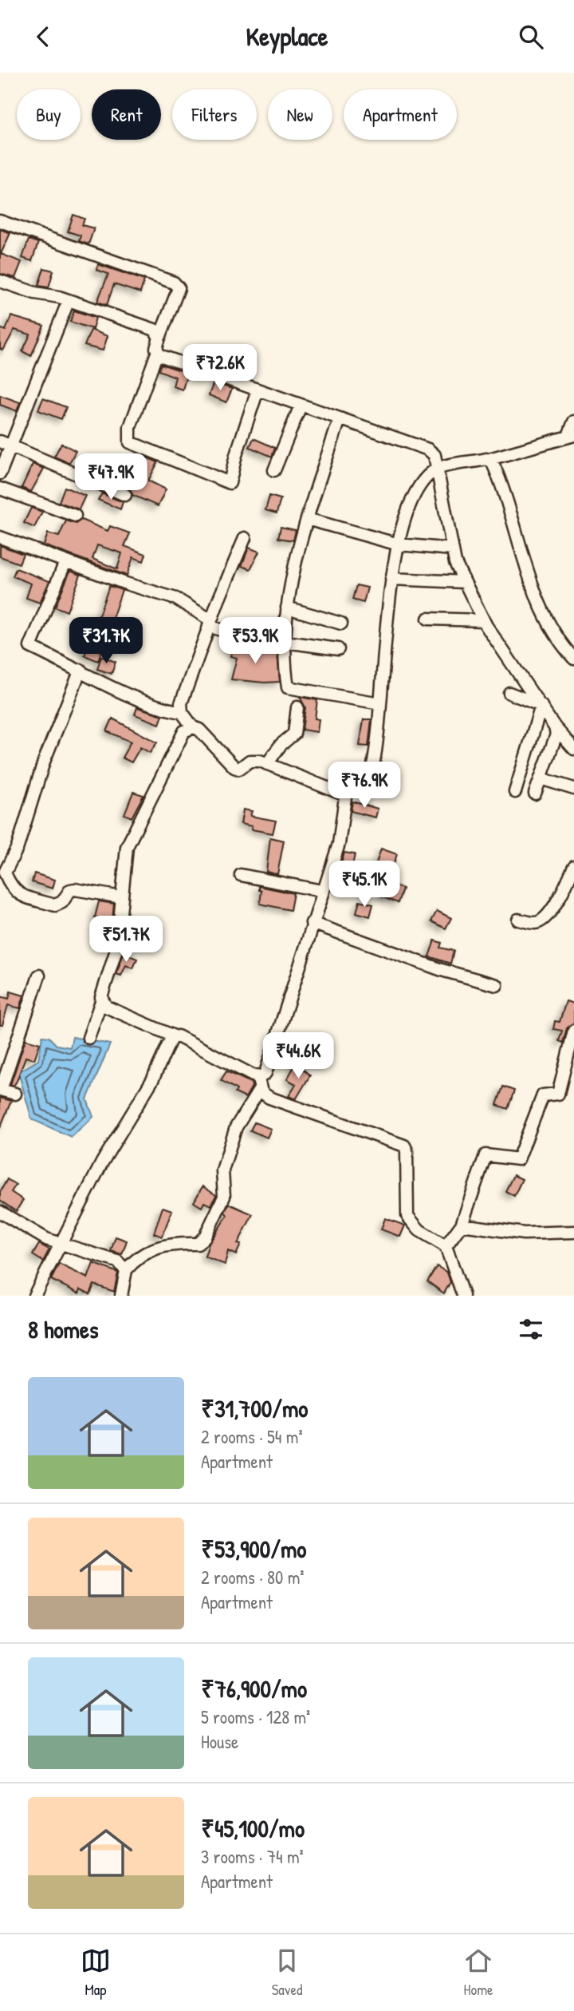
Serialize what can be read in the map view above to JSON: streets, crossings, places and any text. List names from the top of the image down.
{
  "page": {
    "header": "Keyplace",
    "chip": [
      "Buy",
      "Rent",
      "Filters",
      "New",
      "Apartment"
    ],
    "price": [
      "₹72.6K",
      "₹47.9K",
      "₹31.7K",
      "₹53.9K",
      "₹76.9K",
      "₹45.1K",
      "₹51.7K",
      "₹44.6K"
    ],
    "heading": "8 homes",
    "list": [
      {
        "name": "₹31,700/mo",
        "note": "2 rooms · 54 m² · Apartment"
      },
      {
        "name": "₹53,900/mo",
        "note": "2 rooms · 80 m² · Apartment"
      },
      {
        "name": "₹76,900/mo",
        "note": "5 rooms · 128 m² · House"
      },
      {
        "name": "₹45,100/mo",
        "note": "3 rooms · 74 m² · Apartment"
      }
    ],
    "tabs": ["Map", "Saved", "Home"]
  }
}
